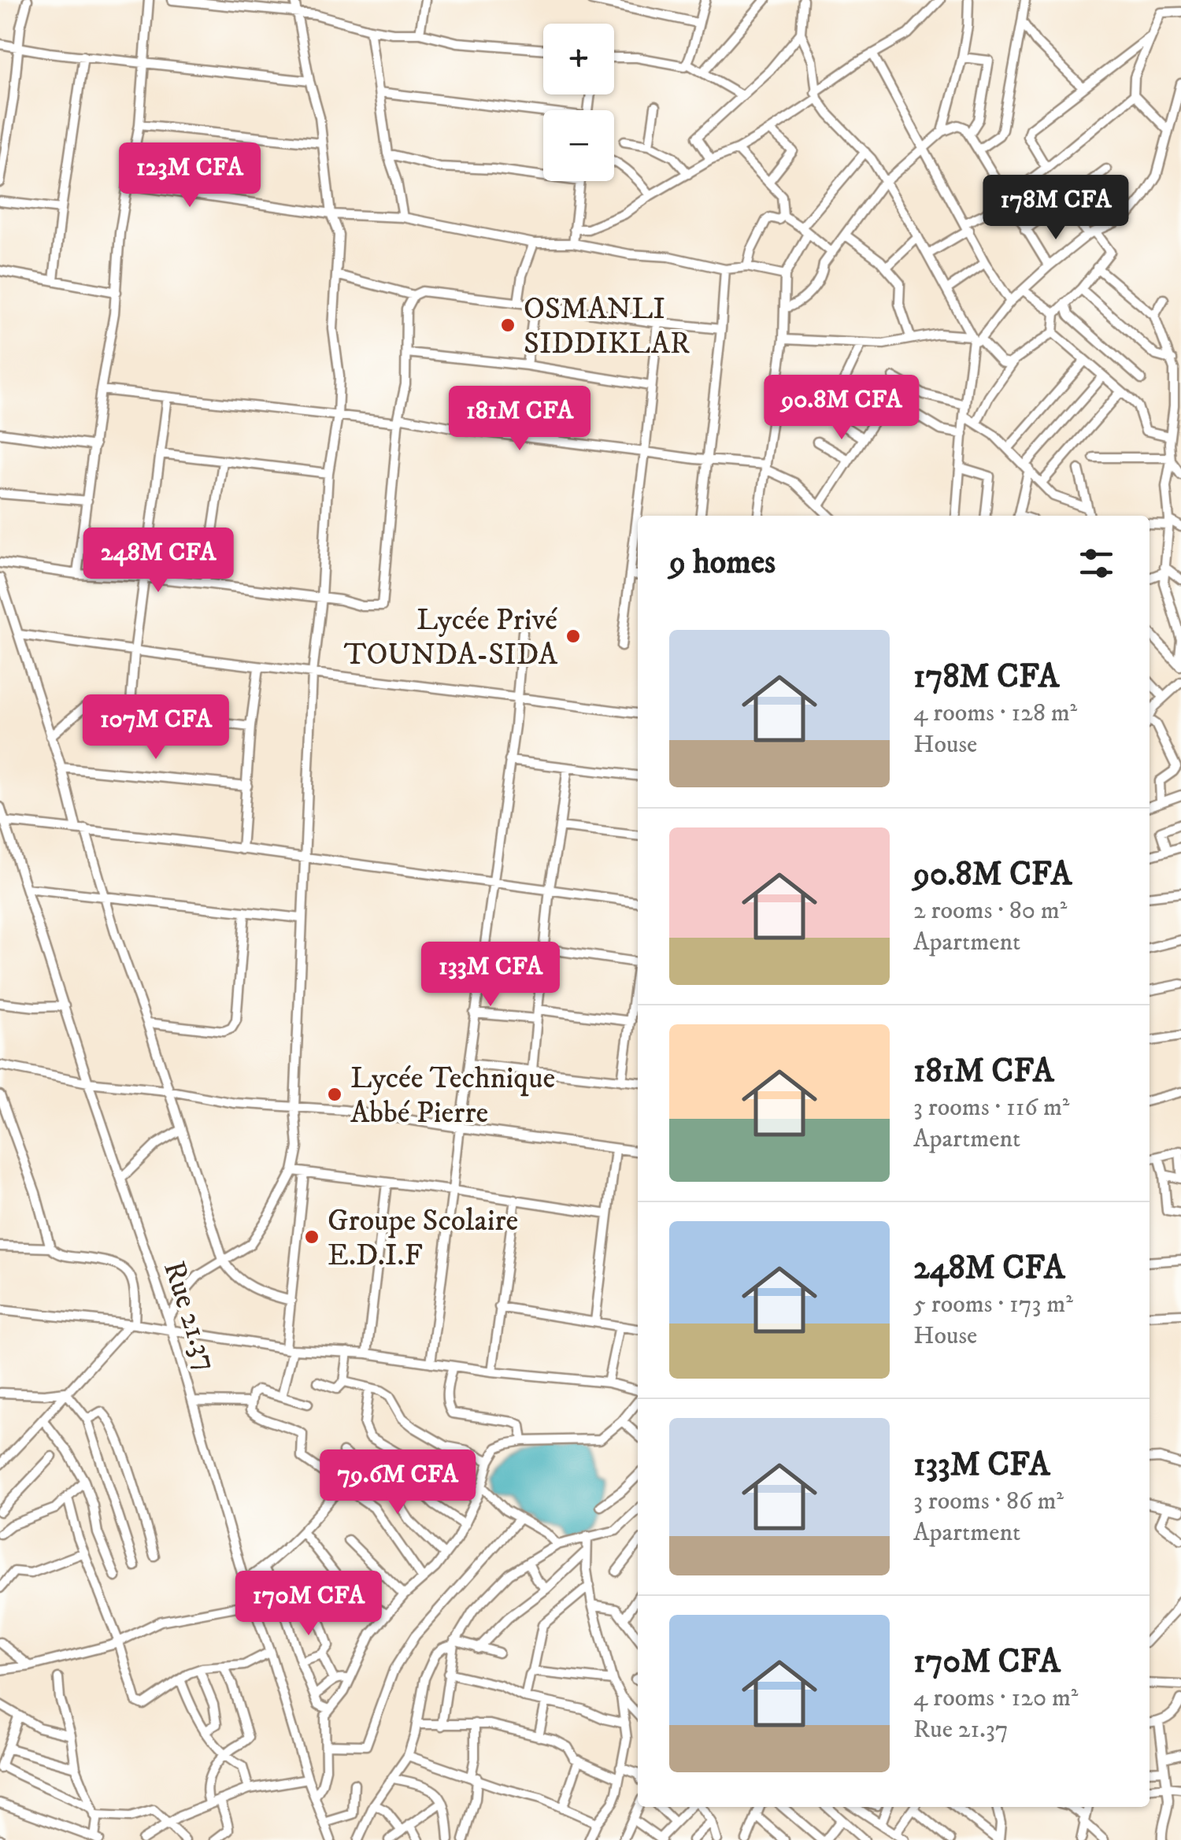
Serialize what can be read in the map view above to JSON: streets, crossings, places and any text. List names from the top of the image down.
{
  "streets": {
    "street": ["Rue 21.37"]
  },
  "places": [
    "OSMANLI SIDDIKLAR",
    "Lycée Privé TOUNDA-SIDA",
    "Lycée Technique Abbé Pierre",
    "Groupe Scolaire E.D.I.F"
  ],
  "page": {
    "map_buttons": ["+", "−"],
    "price": [
      "123M CFA",
      "178M CFA",
      "90.8M CFA",
      "181M CFA",
      "248M CFA",
      "107M CFA",
      "133M CFA",
      "79.6M CFA",
      "170M CFA"
    ],
    "heading": "9 homes",
    "list": [
      {
        "name": "178M CFA",
        "note": "4 rooms · 128 m² · House"
      },
      {
        "name": "90.8M CFA",
        "note": "2 rooms · 80 m² · Apartment"
      },
      {
        "name": "181M CFA",
        "note": "3 rooms · 116 m² · Apartment"
      },
      {
        "name": "248M CFA",
        "note": "5 rooms · 173 m² · House"
      },
      {
        "name": "133M CFA",
        "note": "3 rooms · 86 m² · Apartment"
      },
      {
        "name": "170M CFA",
        "note": "4 rooms · 120 m² · Rue 21.37"
      }
    ]
  }
}
